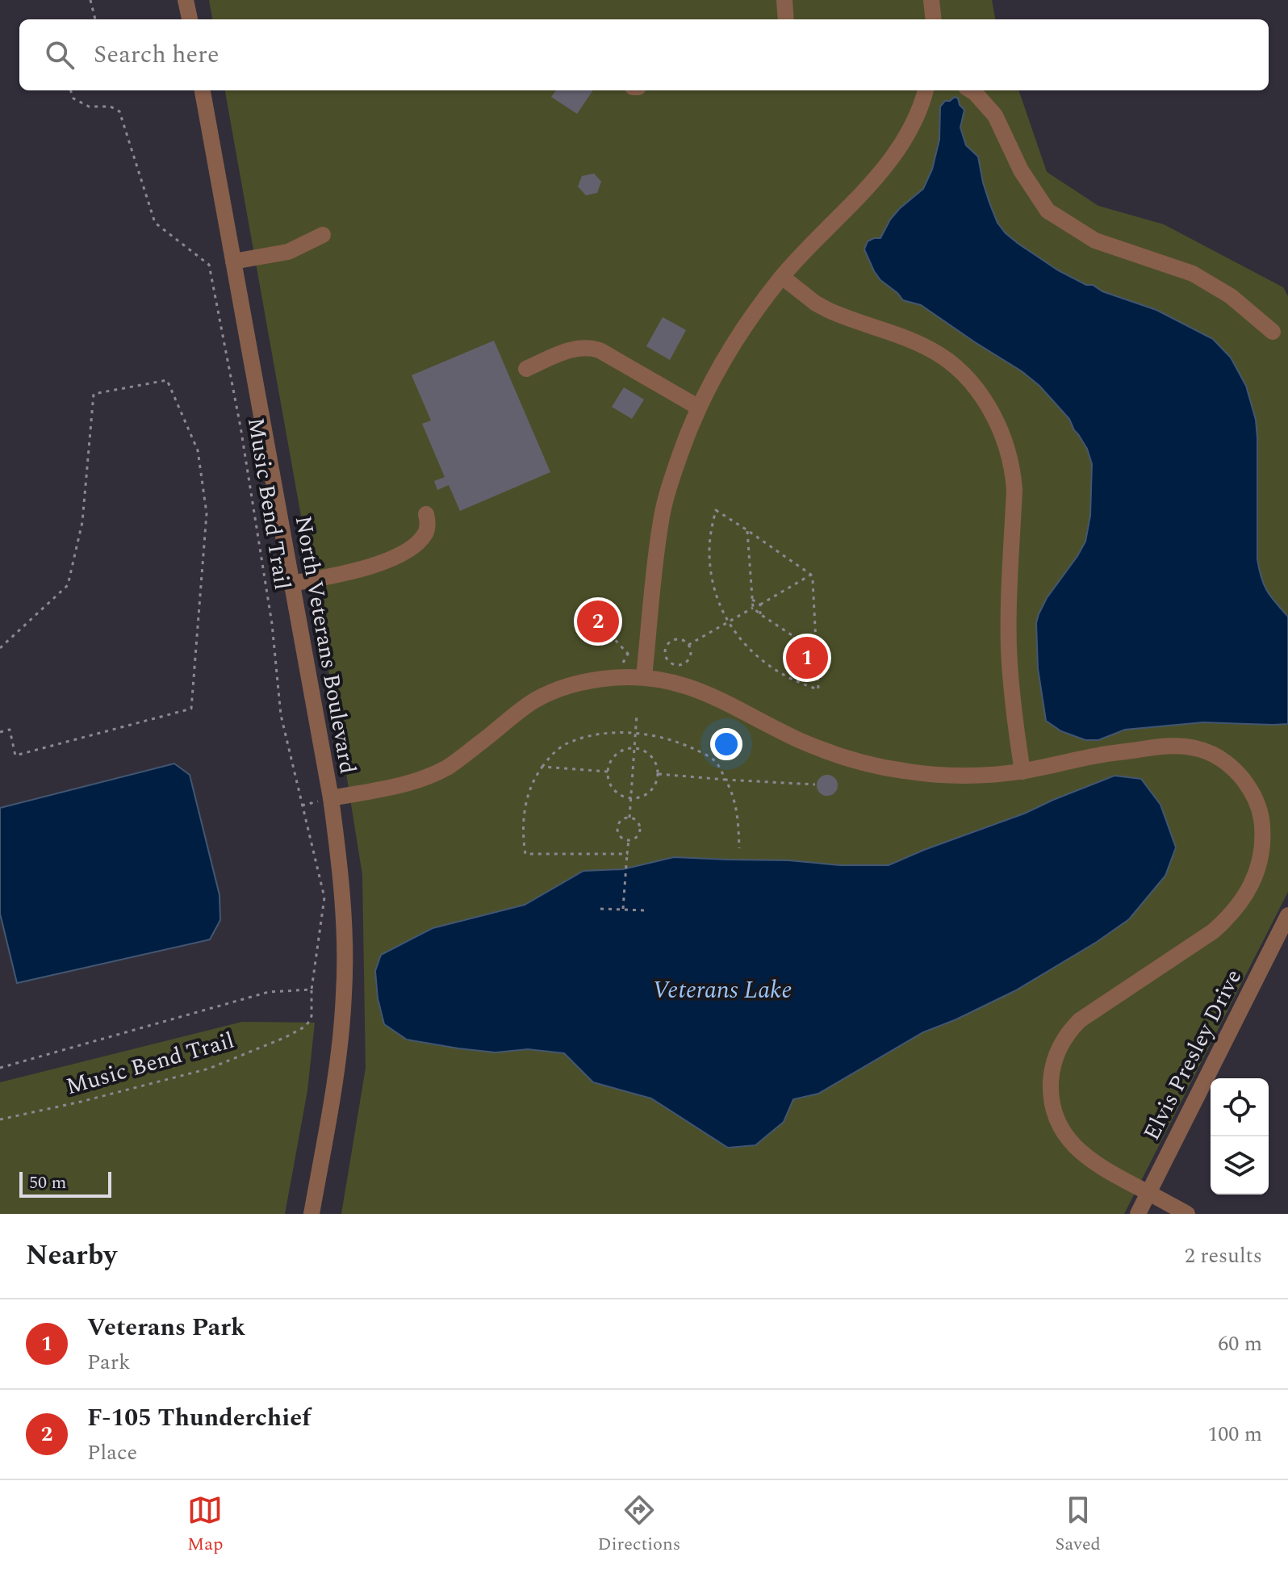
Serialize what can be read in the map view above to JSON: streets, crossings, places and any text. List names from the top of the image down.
{
  "streets": {
    "street": ["North Veterans Boulevard", "Elvis Presley Drive"],
    "path": ["Music Bend Trail"]
  },
  "water": ["Veterans Lake"],
  "scale_bar": "50 m",
  "page": {
    "search": "Search here",
    "pins": ["2", "1"],
    "scale": "50 m",
    "heading": ["Nearby", "2 results"],
    "list": [
      {
        "mark": "1",
        "name": "Veterans Park",
        "note": "Park",
        "value": "60 m"
      },
      {
        "mark": "2",
        "name": "F-105 Thunderchief",
        "note": "Place",
        "value": "100 m"
      }
    ],
    "nav": ["Map", "Directions", "Saved"]
  }
}
